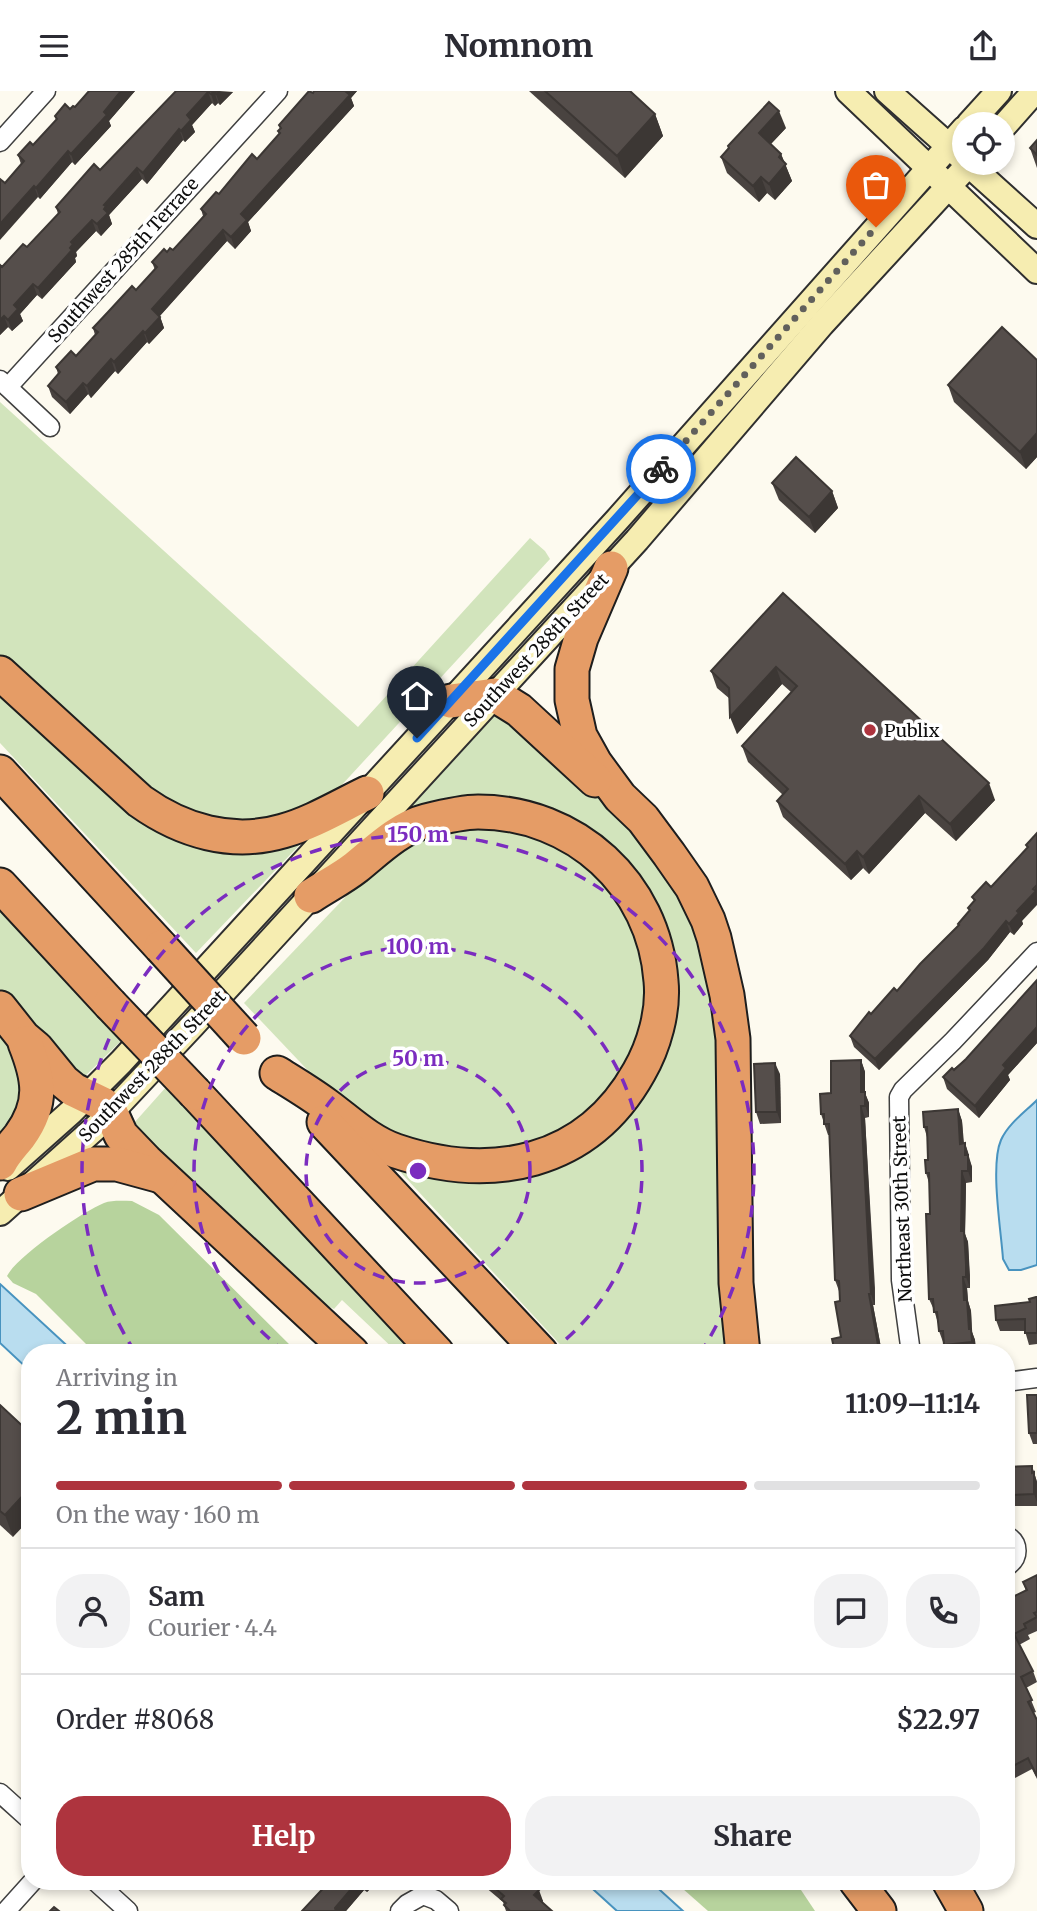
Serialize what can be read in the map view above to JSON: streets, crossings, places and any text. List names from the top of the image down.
{
  "streets": {
    "main road": ["Southwest 288th Street"],
    "street": ["Southwest 285th Terrace", "Northeast 30th Street"]
  },
  "places": ["Publix"],
  "page": {
    "header": "Nomnom",
    "heading": ["2 min", "Arriving in", "11:09–11:14"],
    "panel": [
      "Sam",
      "Courier · 4.4",
      "Order #8068",
      "$22.97"
    ],
    "bar": "On the way · 160 m",
    "buttons": ["Help", "Share"]
  },
  "rings": ["150 m", "100 m", "50 m"]
}
